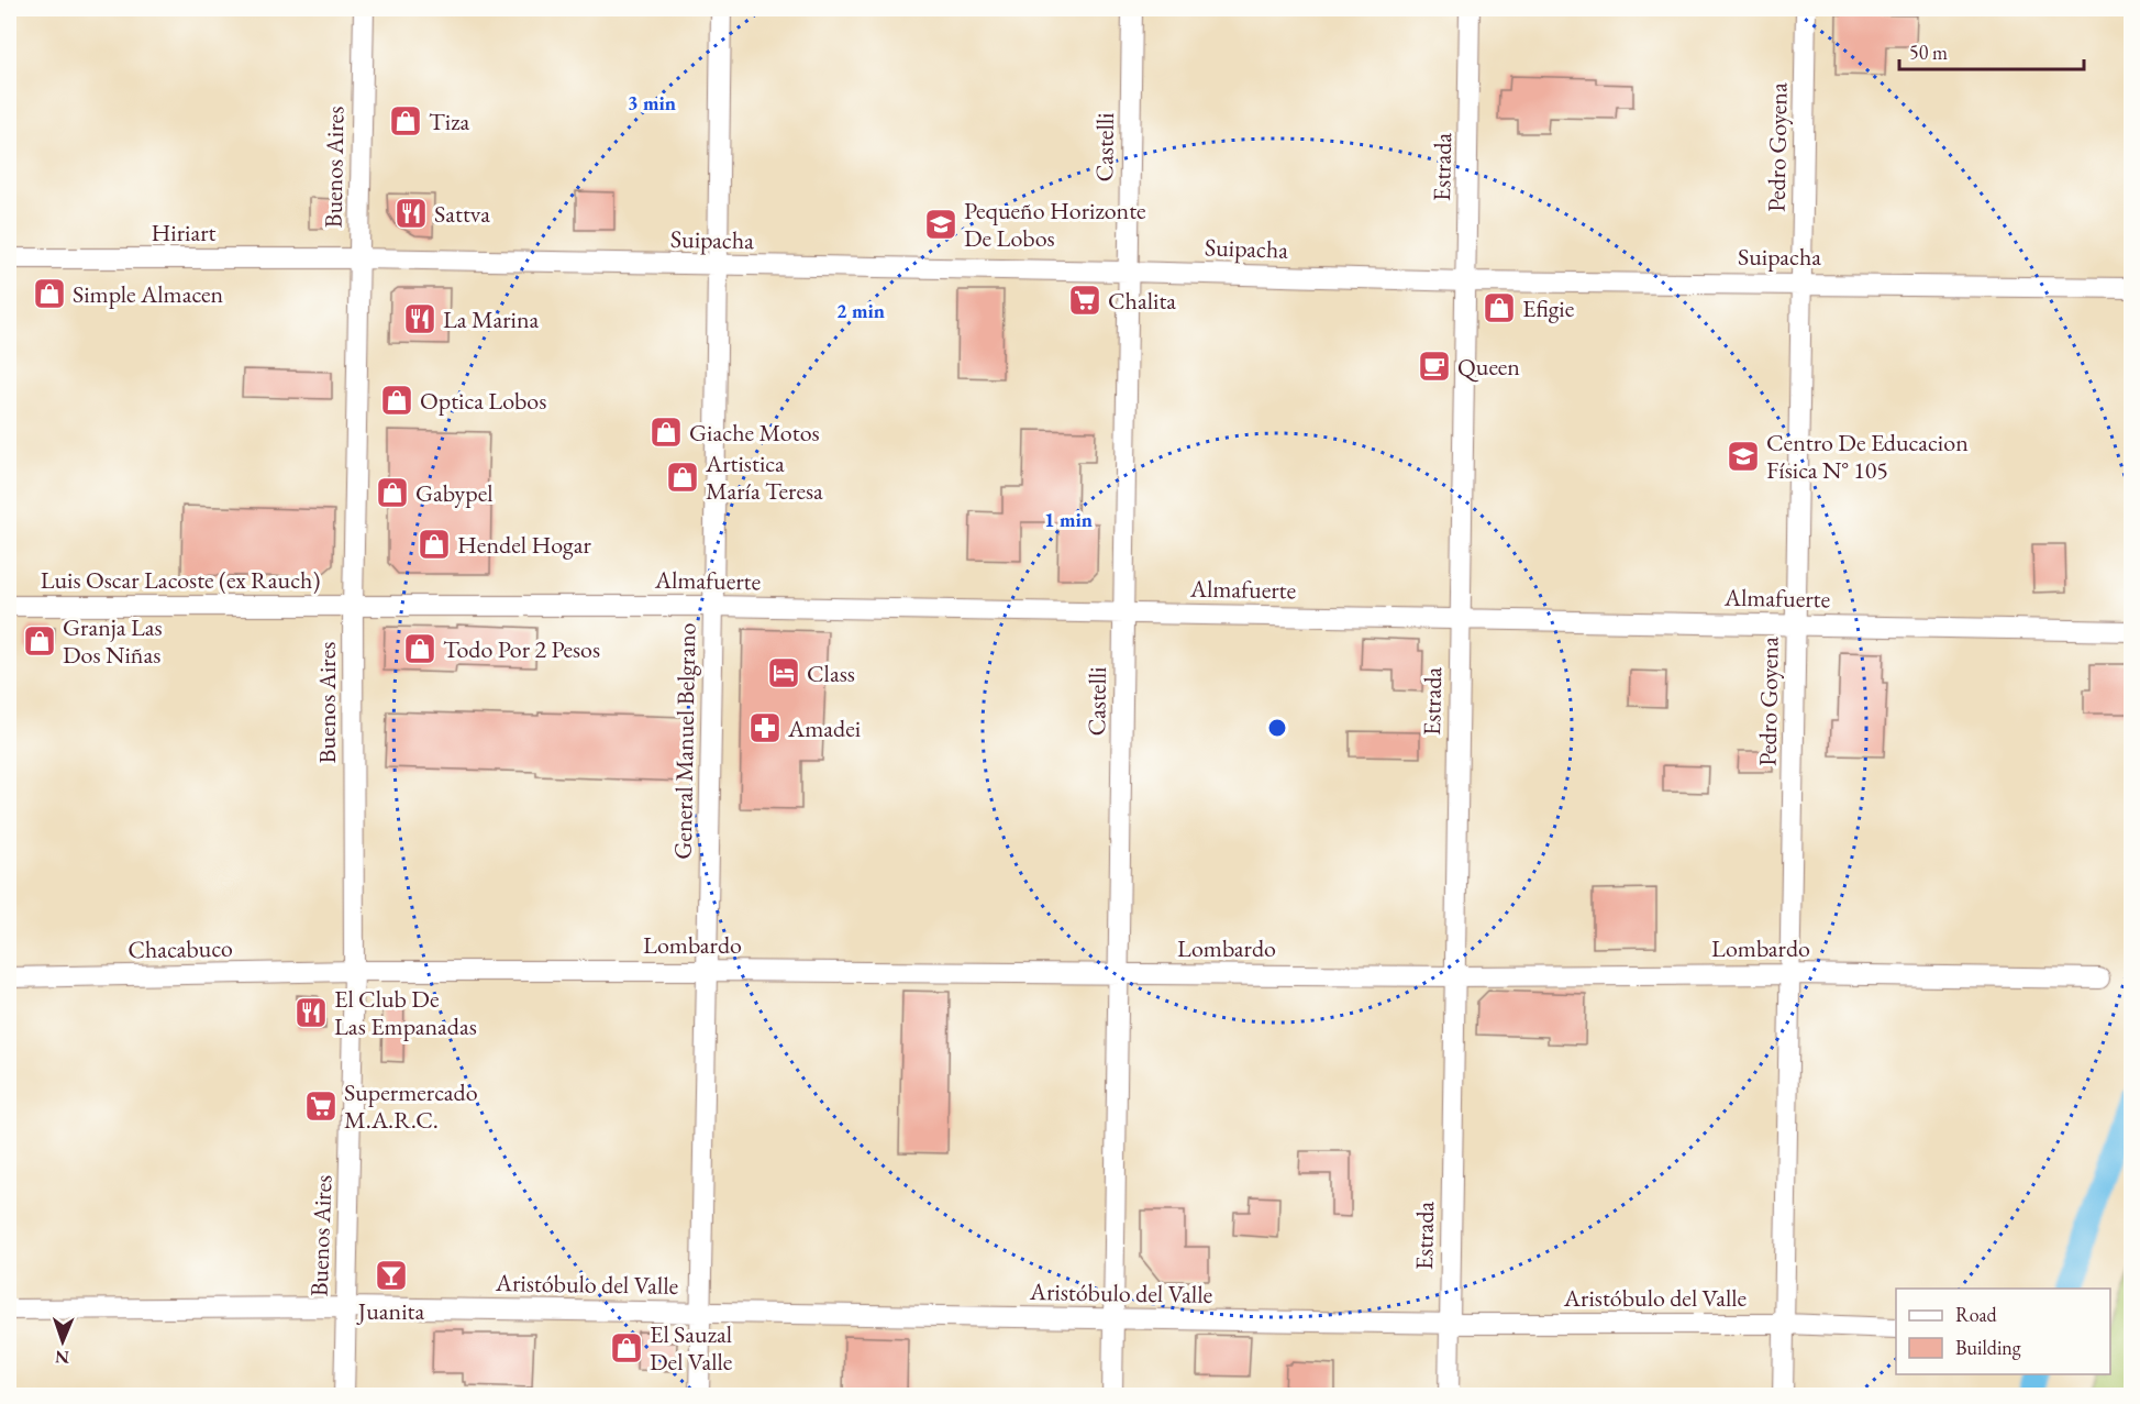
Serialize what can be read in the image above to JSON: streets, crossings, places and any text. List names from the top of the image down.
{
  "streets": {
    "street": [
      "Castelli",
      "Pedro Goyena",
      "Buenos Aires",
      "Estrada",
      "Hiriart",
      "Suipacha",
      "Luis Oscar Lacoste (ex Rauch)",
      "Almafuerte",
      "General Manuel Belgrano",
      "Lombardo",
      "Chacabuco",
      "Aristóbulo del Valle"
    ]
  },
  "crossings": [
    ["Castelli", "Suipacha"],
    ["Castelli", "Almafuerte"],
    ["Castelli", "Lombardo"],
    ["Castelli", "Aristóbulo del Valle"],
    ["Pedro Goyena", "Suipacha"],
    ["Pedro Goyena", "Almafuerte"],
    ["Pedro Goyena", "Lombardo"],
    ["Pedro Goyena", "Aristóbulo del Valle"],
    ["Buenos Aires", "Hiriart"],
    ["Buenos Aires", "Suipacha"],
    ["Buenos Aires", "Luis Oscar Lacoste (ex Rauch)"],
    ["Buenos Aires", "Almafuerte"],
    ["Buenos Aires", "Lombardo"],
    ["Buenos Aires", "Chacabuco"],
    ["Buenos Aires", "Aristóbulo del Valle"],
    ["Estrada", "Suipacha"],
    ["Estrada", "Almafuerte"],
    ["Estrada", "Lombardo"],
    ["Estrada", "Aristóbulo del Valle"],
    ["Hiriart", "Suipacha"],
    ["Suipacha", "General Manuel Belgrano"],
    ["Luis Oscar Lacoste (ex Rauch)", "Almafuerte"],
    ["Almafuerte", "General Manuel Belgrano"],
    ["General Manuel Belgrano", "Lombardo"],
    ["General Manuel Belgrano", "Aristóbulo del Valle"],
    ["Lombardo", "Chacabuco"]
  ],
  "places": {
    "shop": [
      "Tiza",
      "Simple Almacen",
      "Efigie",
      "Optica Lobos",
      "Giache Motos",
      "Artistica María Teresa",
      "Gabypel",
      "Hendel Hogar",
      "Granja Las Dos Niñas",
      "Todo Por 2 Pesos",
      "El Sauzal Del Valle"
    ],
    "restaurant": ["Sattva", "La Marina", "El Club De Las Empanadas"],
    "school or university": ["Pequeño Horizonte De Lobos", "Centro De Educacion Física N° 105"],
    "supermarket": ["Chalita", "Supermercado M.A.R.C."],
    "cafe": ["Queen"],
    "hotel": ["Class"],
    "pharmacy": ["Amadei"],
    "bar": ["Juanita"]
  },
  "legend": ["Road", "Building"],
  "scale_bar": "50 m",
  "north": "bottom",
  "rings": ["3 min", "2 min", "1 min"]
}
